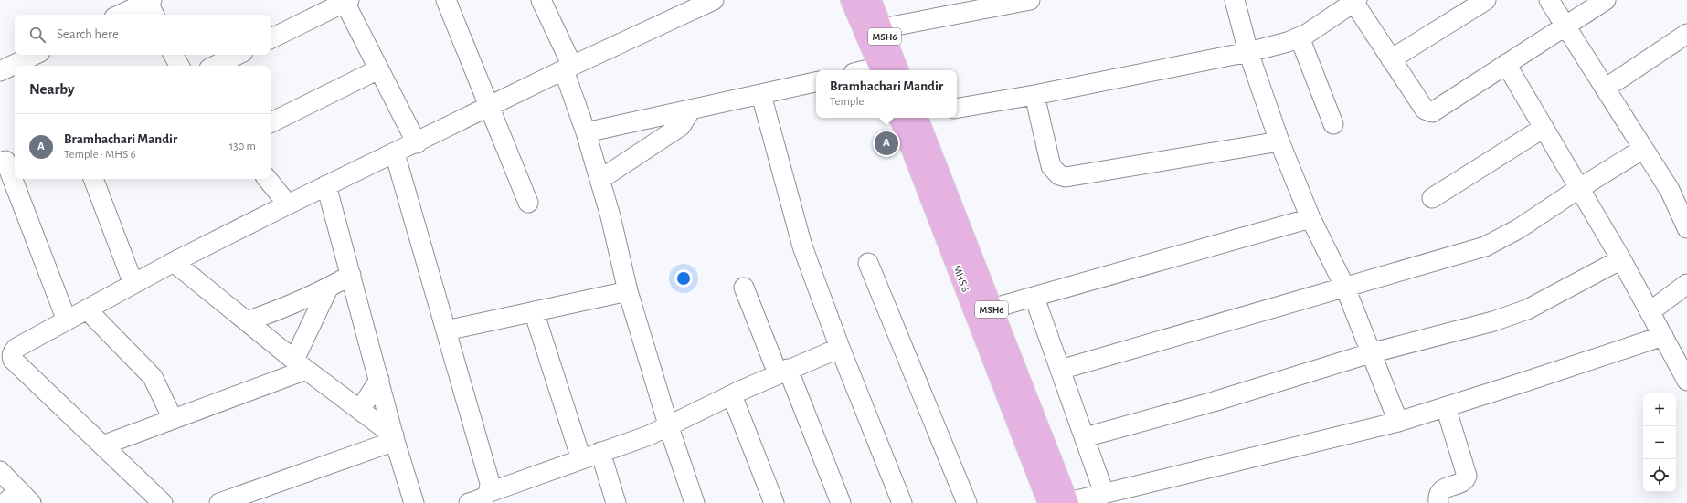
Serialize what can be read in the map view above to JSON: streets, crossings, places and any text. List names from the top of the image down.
{
  "streets": {
    "main road": ["MSH6", "MHS 6"]
  },
  "page": {
    "search": "Search here",
    "heading": "Nearby",
    "popup": ["Bramhachari Mandir", "Temple"],
    "list": [
      {
        "mark": "A",
        "name": "Bramhachari Mandir",
        "note": "Temple · MHS 6",
        "value": "130 m"
      }
    ],
    "pins": "A",
    "map_buttons": ["+", "−"]
  }
}
